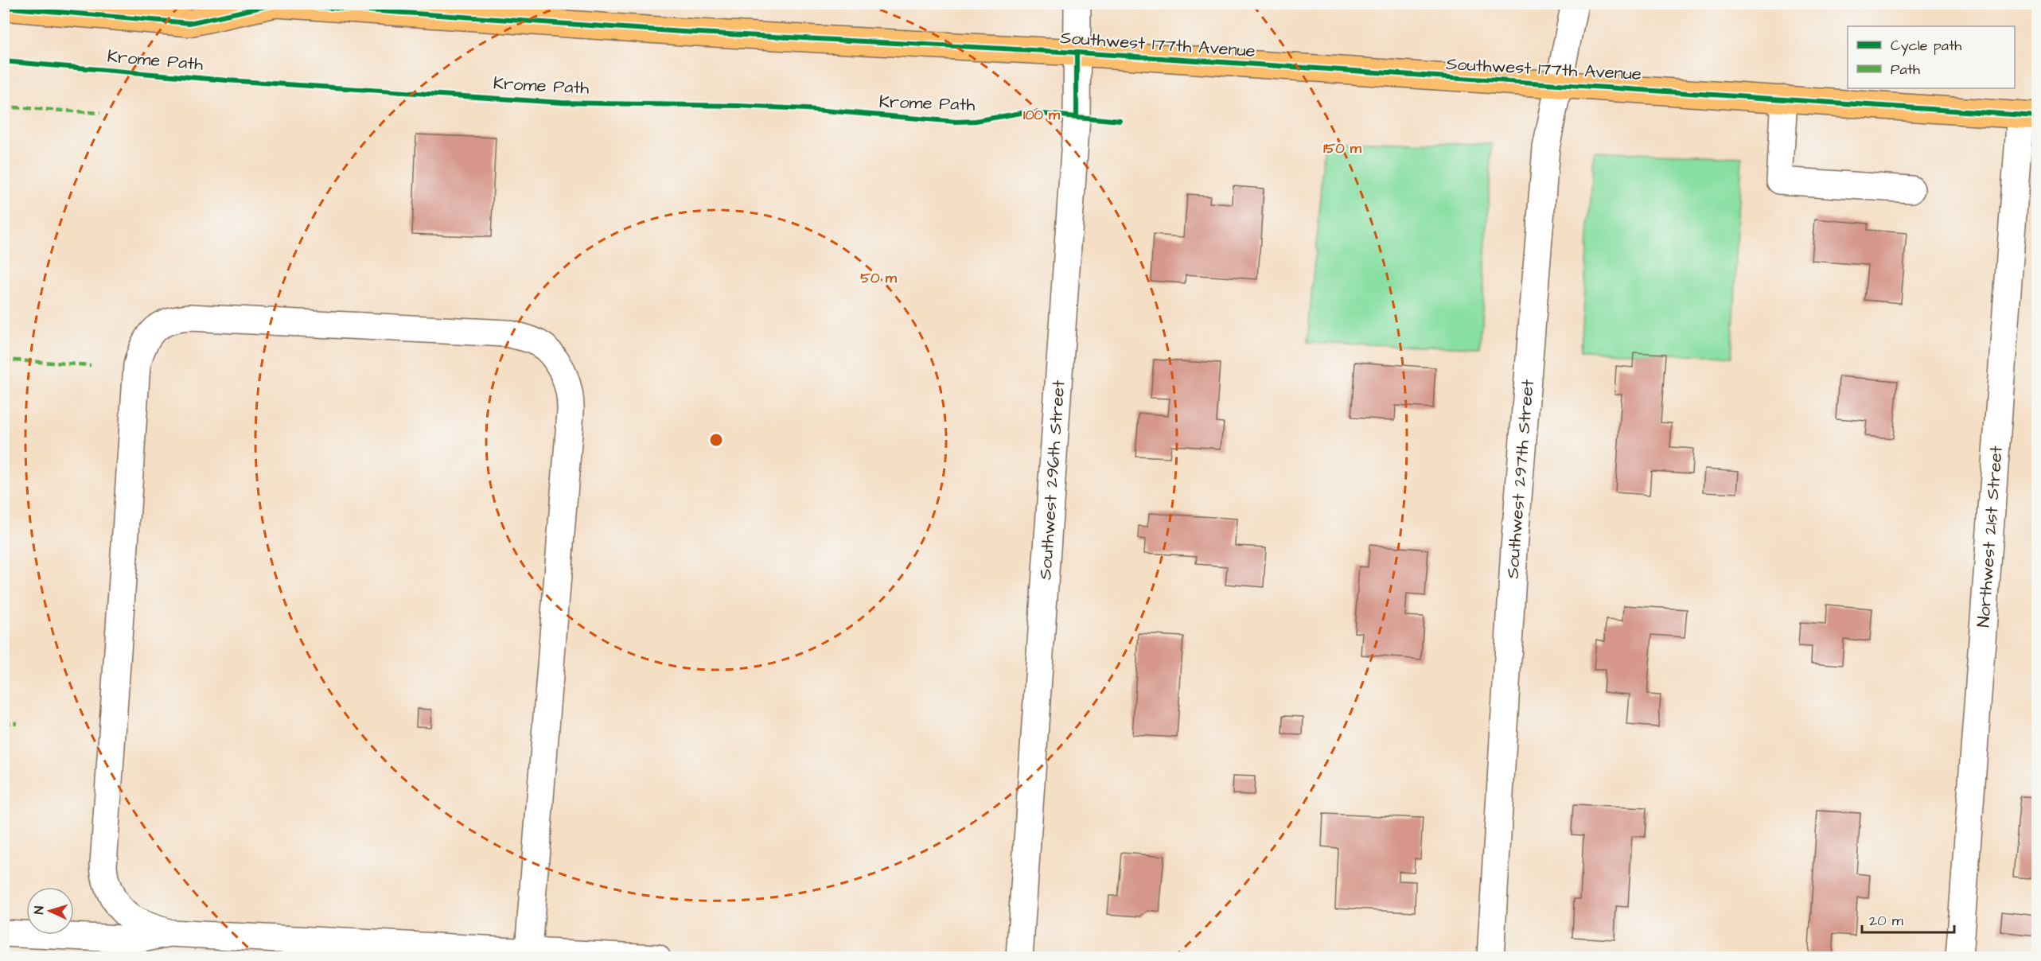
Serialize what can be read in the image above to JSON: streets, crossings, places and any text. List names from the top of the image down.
{
  "streets": {
    "highway": ["Southwest 177th Avenue"],
    "street": ["Southwest 297th Street", "Southwest 296th Street", "Northwest 21st Street"],
    "cycle path": ["Krome Path"]
  },
  "crossings": [
    ["Southwest 177th Avenue", "Southwest 297th Street"],
    ["Southwest 177th Avenue", "Southwest 296th Street"],
    ["Southwest 177th Avenue", "Northwest 21st Street"]
  ],
  "legend": ["Cycle path", "Path"],
  "scale_bar": "20 m",
  "north": "left",
  "rings": ["100 m", "150 m", "50 m"]
}
